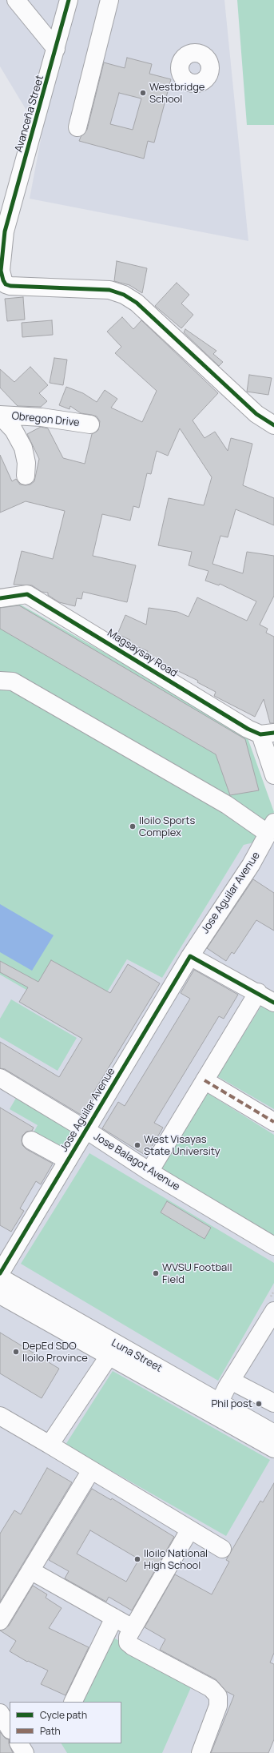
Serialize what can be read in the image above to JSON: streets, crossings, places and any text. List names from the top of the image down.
{
  "streets": {
    "street": [
      "Avanceña Street",
      "Obregon Drive",
      "Magsaysay Road",
      "Jose Aguilar Avenue",
      "Jose Balagot Avenue",
      "Luna Street"
    ]
  },
  "crossings": [
    ["Jose Aguilar Avenue", "Jose Balagot Avenue"]
  ],
  "places": [
    "Westbridge School",
    "Iloilo Sports Complex",
    "West Visayas State University",
    "WVSU Football Field",
    "DepEd SDO Iloilo Province",
    "Phil post",
    "Iloilo National High School"
  ],
  "legend": ["Cycle path", "Path"]
}
